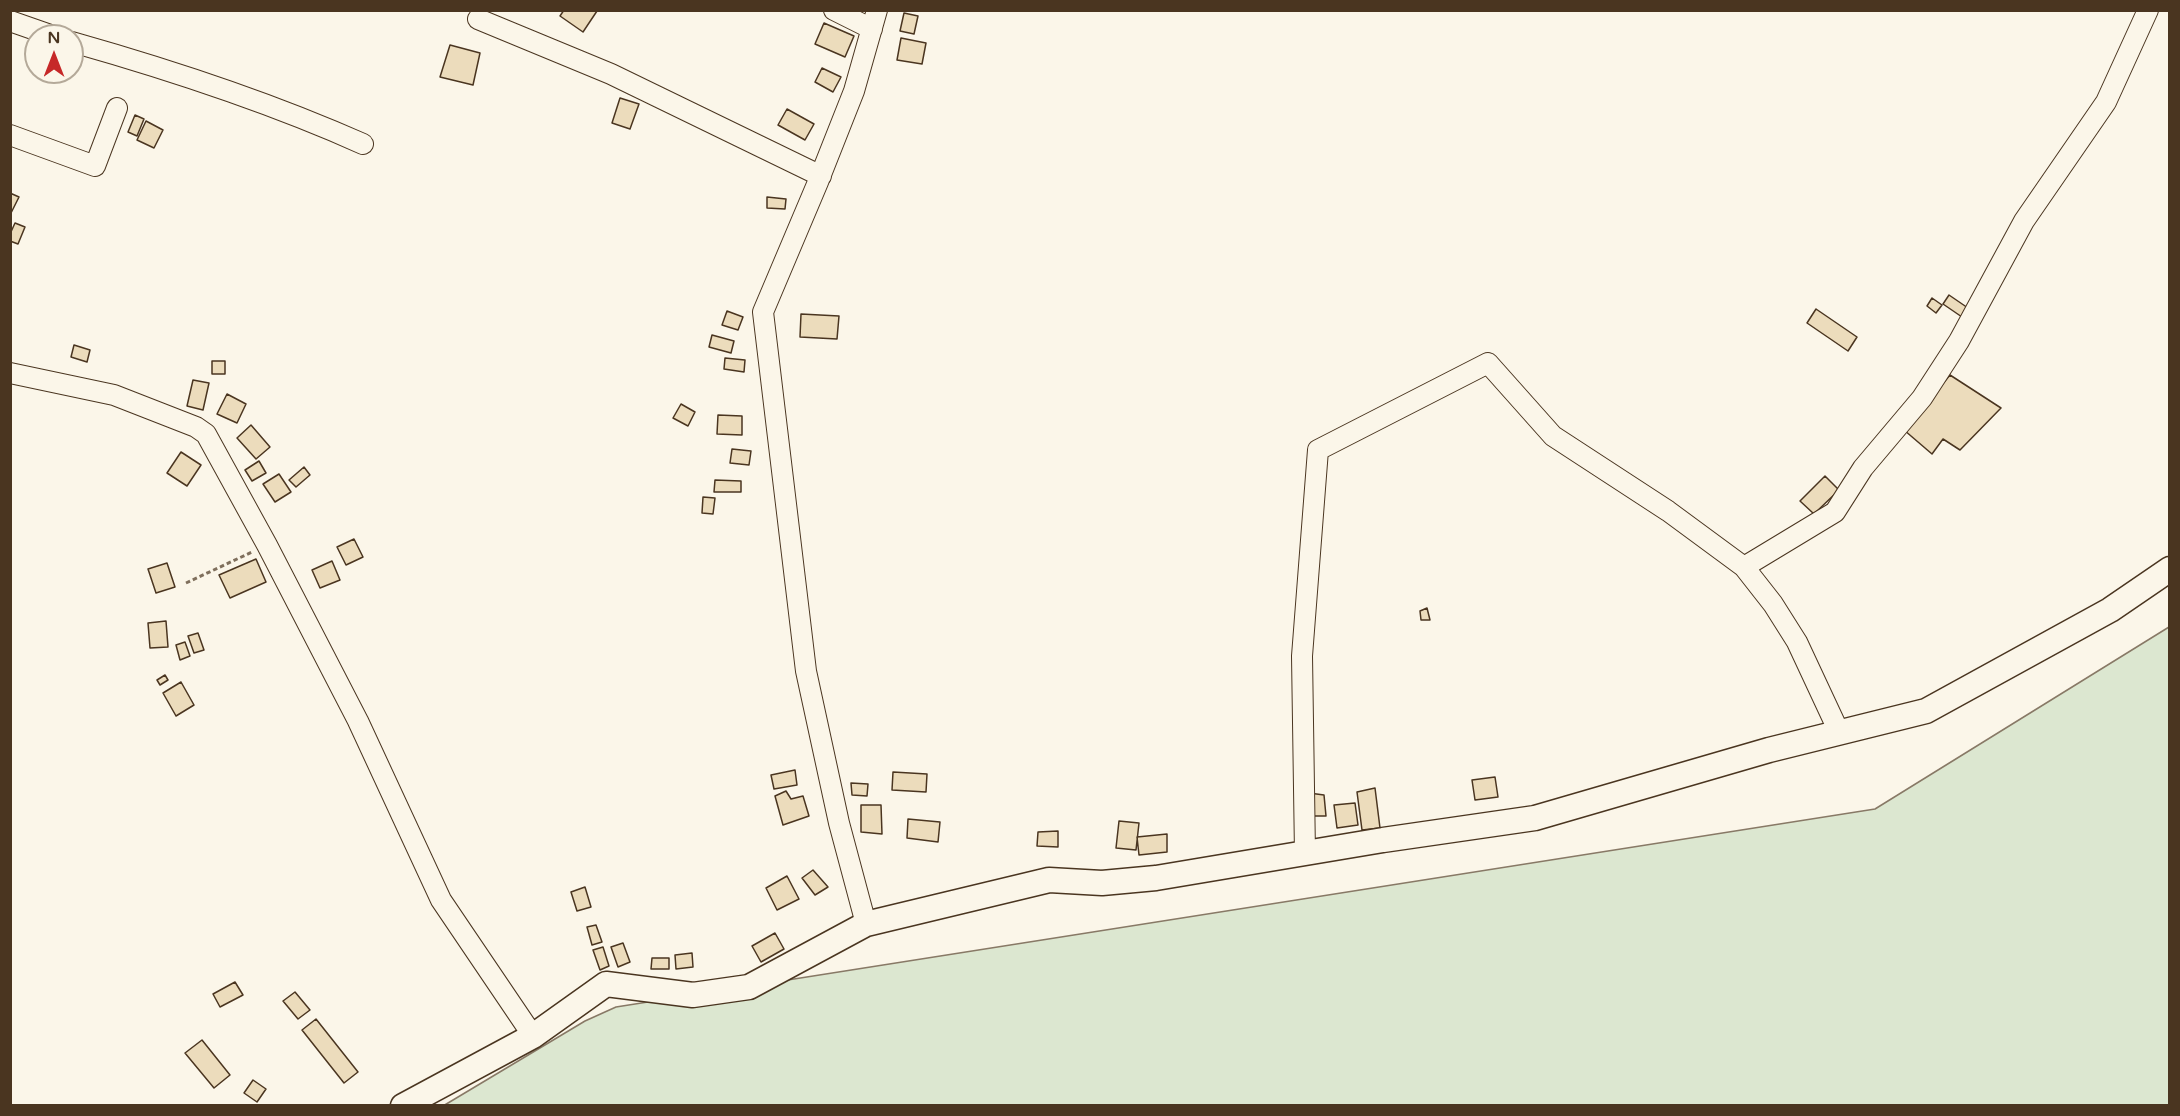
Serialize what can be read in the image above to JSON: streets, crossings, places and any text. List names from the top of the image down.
{
  "north": "top"
}
